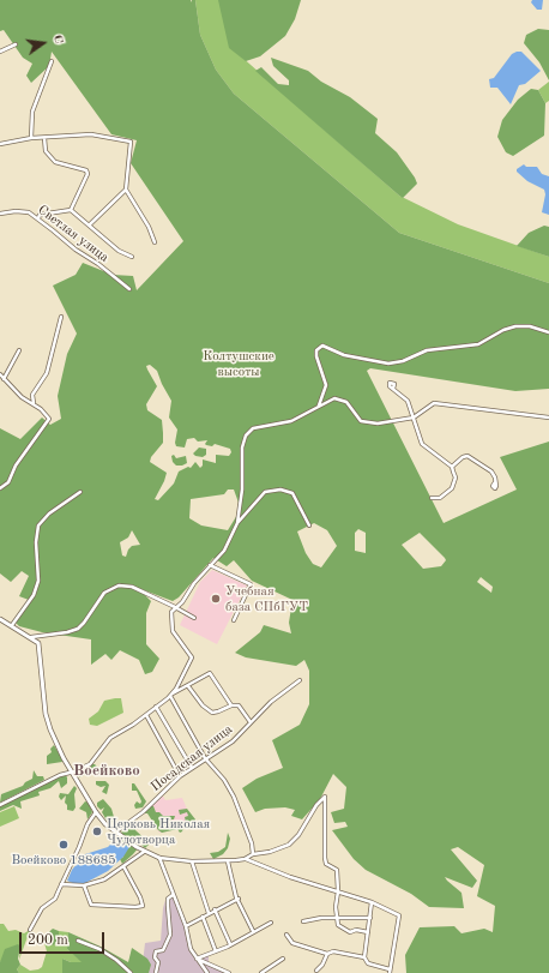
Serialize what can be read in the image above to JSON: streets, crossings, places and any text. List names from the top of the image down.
{
  "streets": {
    "street": ["Светлая улица", "Посадская улица"]
  },
  "districts": ["Воейково"],
  "parks": ["Колтушские высоты"],
  "places": ["Учебная база СПбГУТ", "Церковь Николая Чудотворца", "Воейково 188685"],
  "scale_bar": "200 m",
  "north": "right"
}
